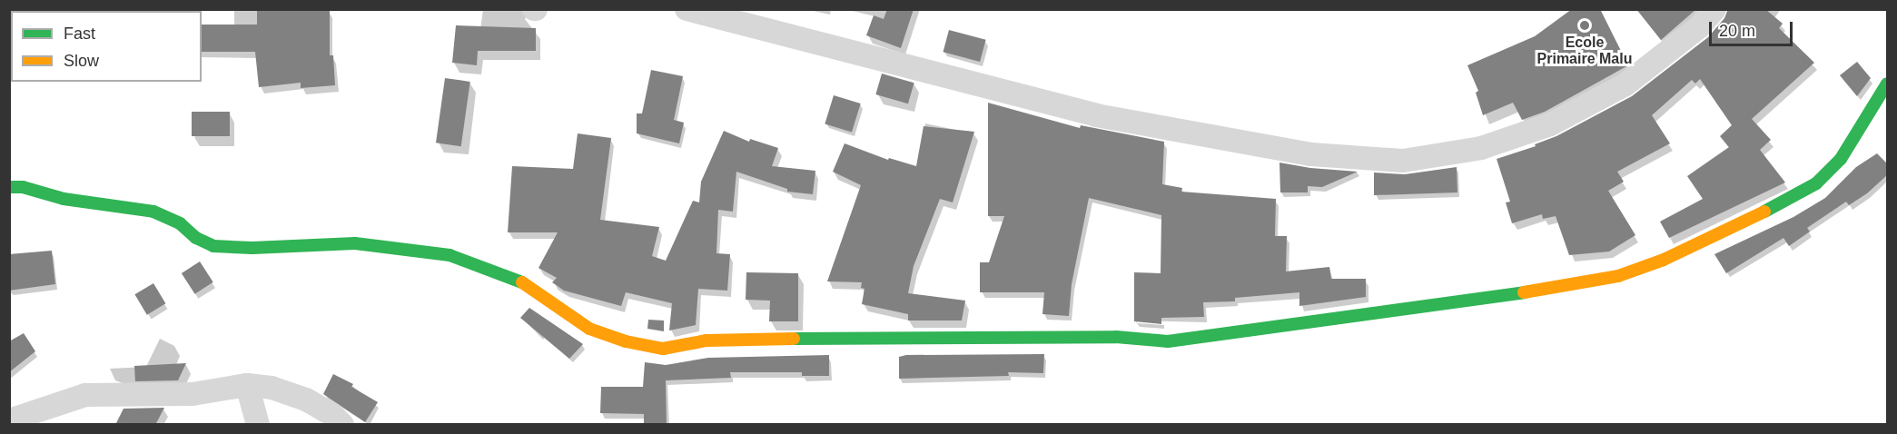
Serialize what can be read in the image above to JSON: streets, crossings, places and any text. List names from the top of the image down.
{
  "places": ["Ecole Primaire Malu"],
  "legend": ["Fast", "Slow"],
  "scale_bar": "20 m"
}
